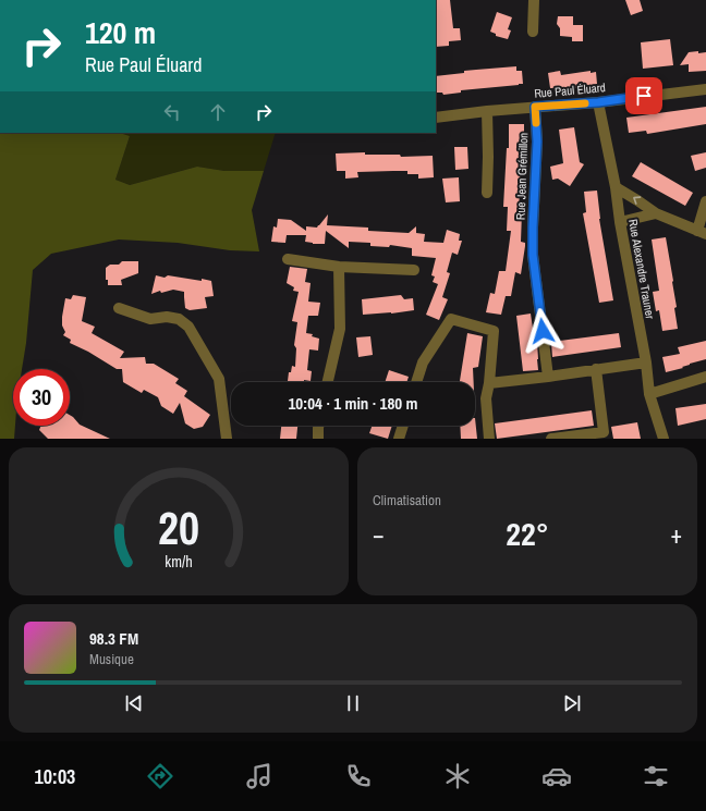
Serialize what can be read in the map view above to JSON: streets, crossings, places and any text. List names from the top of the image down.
{
  "streets": {
    "street": ["Rue Paul Éluard", "Rue Jean Grémillon", "Rue Alexandre Trauner"]
  },
  "crossings": [
    ["Rue Paul Éluard", "Rue Jean Grémillon"],
    ["Rue Paul Éluard", "Rue Alexandre Trauner"]
  ],
  "page": {
    "turn": ["120 m", "Rue Paul Éluard"],
    "limit": "30",
    "trip": "10:04 · 1 min · 180 m",
    "tile": "Climatisation",
    "heat": ["−", "22°", "+"],
    "song": ["98.3 FM", "Musique"],
    "tabs": "10:03",
    "gauge": ["20", "km/h"]
  }
}
